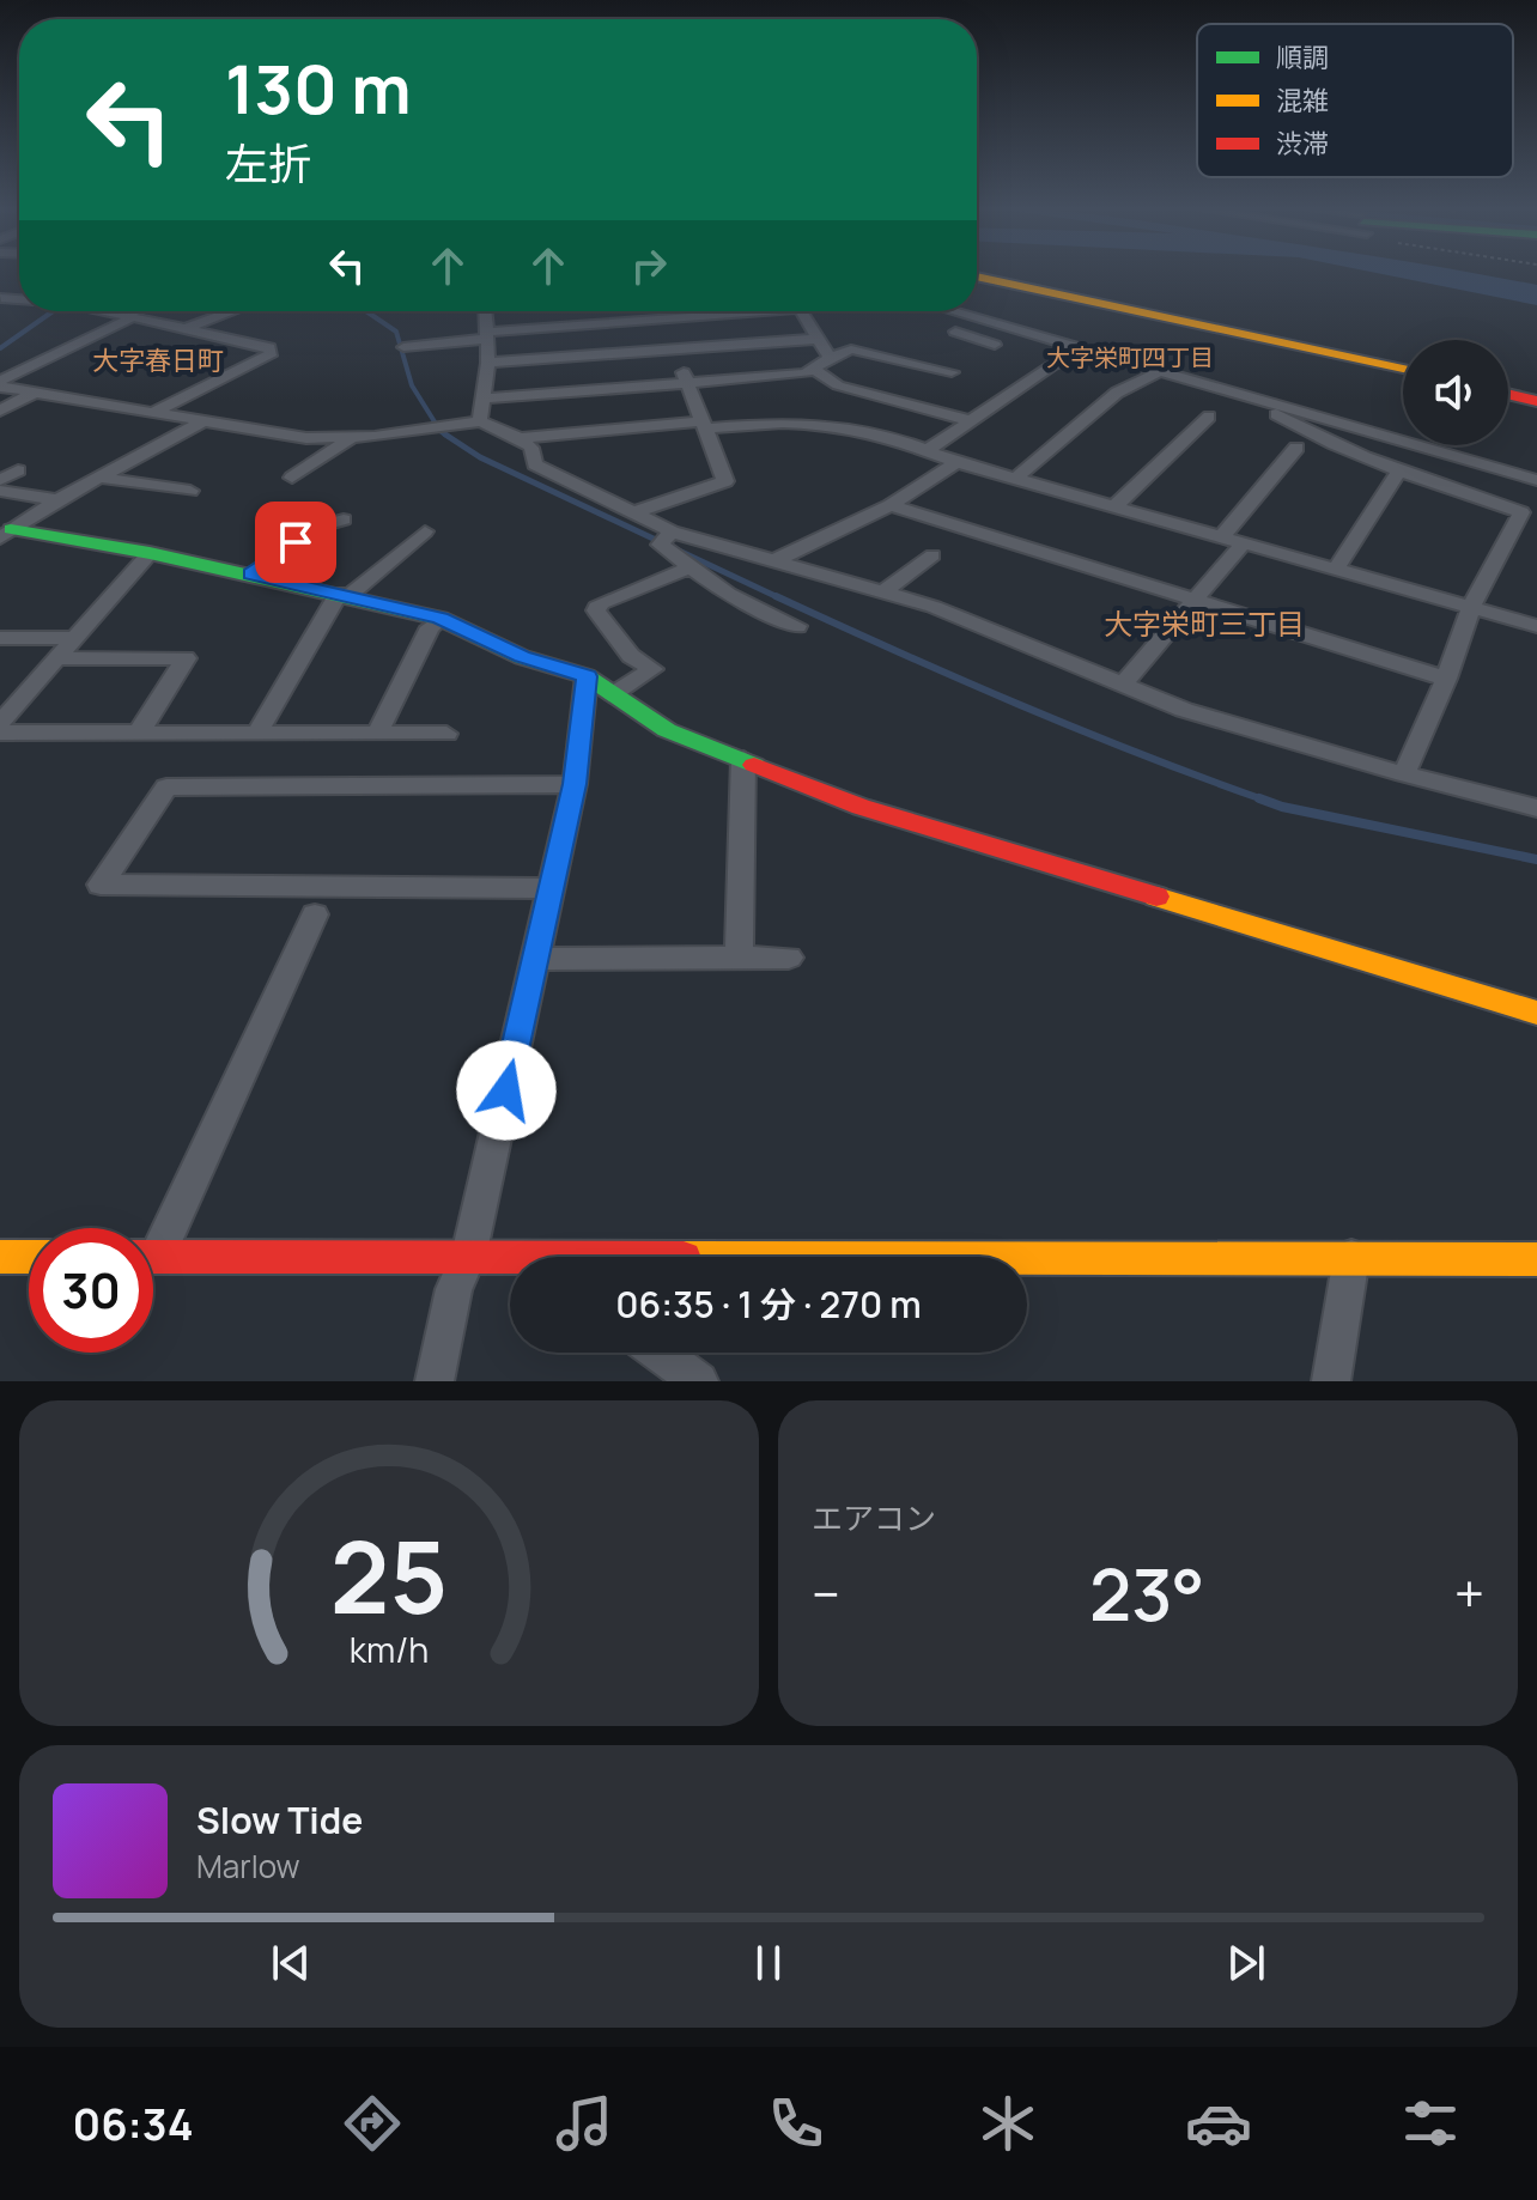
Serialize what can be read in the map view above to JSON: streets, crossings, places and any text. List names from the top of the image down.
{
  "districts": ["大字栄町四丁目", "大字春日町", "大字栄町三丁目"],
  "legend": ["順調", "混雑", "渋滞"],
  "page": {
    "turn": ["130 m", "左折"],
    "limit": "30",
    "trip": "06:35 · 1 分 · 270 m",
    "tile": "エアコン",
    "heat": ["−", "23°", "+"],
    "song": ["Slow Tide", "Marlow"],
    "tabs": "06:34",
    "gauge": ["25", "km/h"]
  }
}
